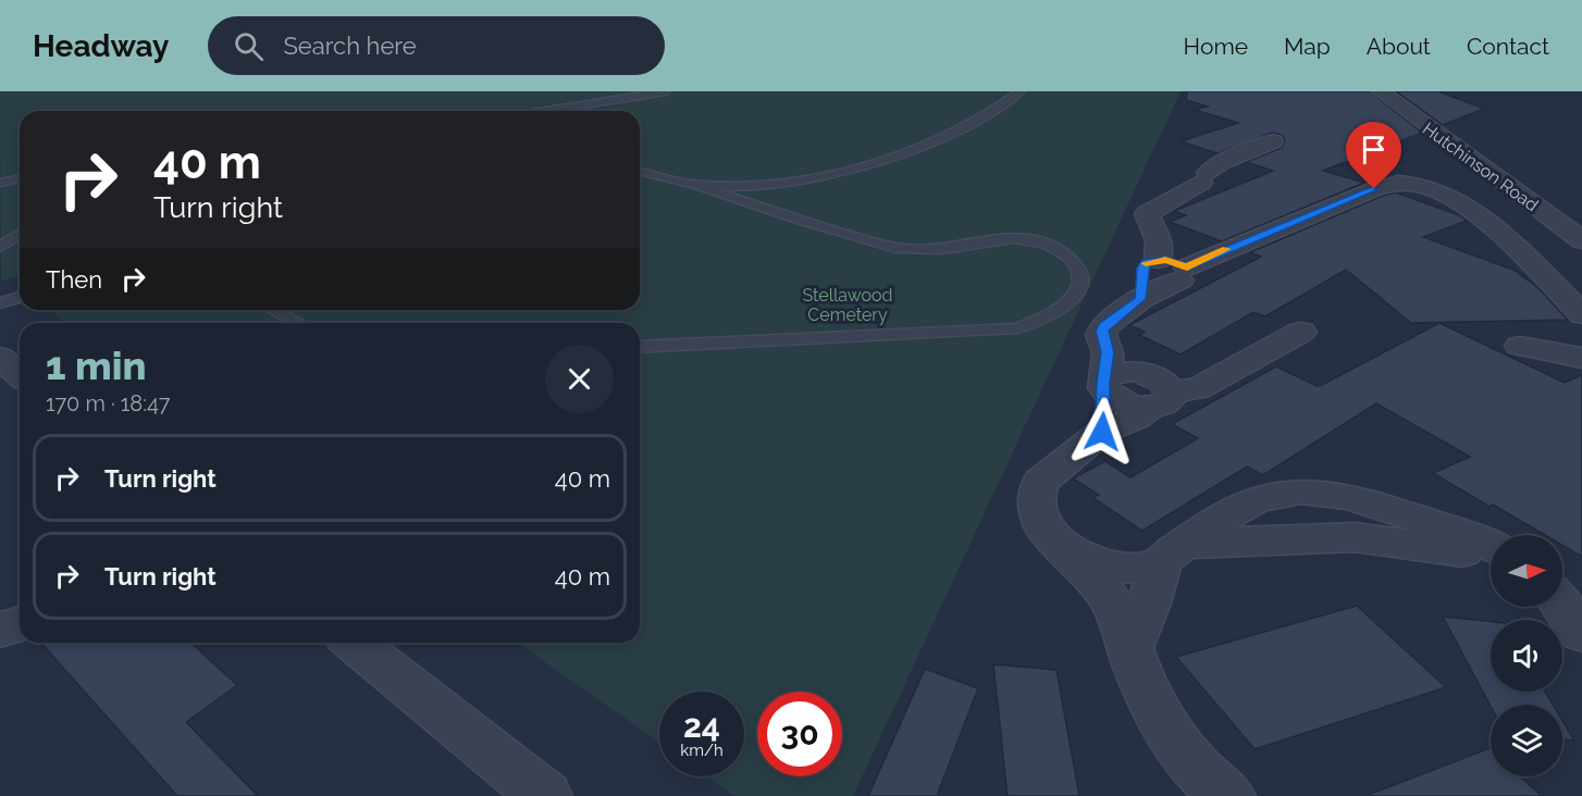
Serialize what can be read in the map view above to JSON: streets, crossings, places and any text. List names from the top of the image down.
{
  "streets": {
    "street": ["Hutchinson Road"]
  },
  "parks": ["Stellawood Cemetery"],
  "north": "right",
  "page": {
    "header": "Headway",
    "search": "Search here",
    "nav": [
      "Home",
      "Map",
      "About",
      "Contact"
    ],
    "turn": ["40 m", "Turn right"],
    "then": "Then",
    "heading": ["1 min", "170 m · 18:47"],
    "list": [
      {
        "name": "Turn right",
        "value": "40 m"
      },
      {
        "name": "Turn right",
        "value": "40 m"
      }
    ],
    "speed": "24 km/h",
    "limit": "30"
  }
}
